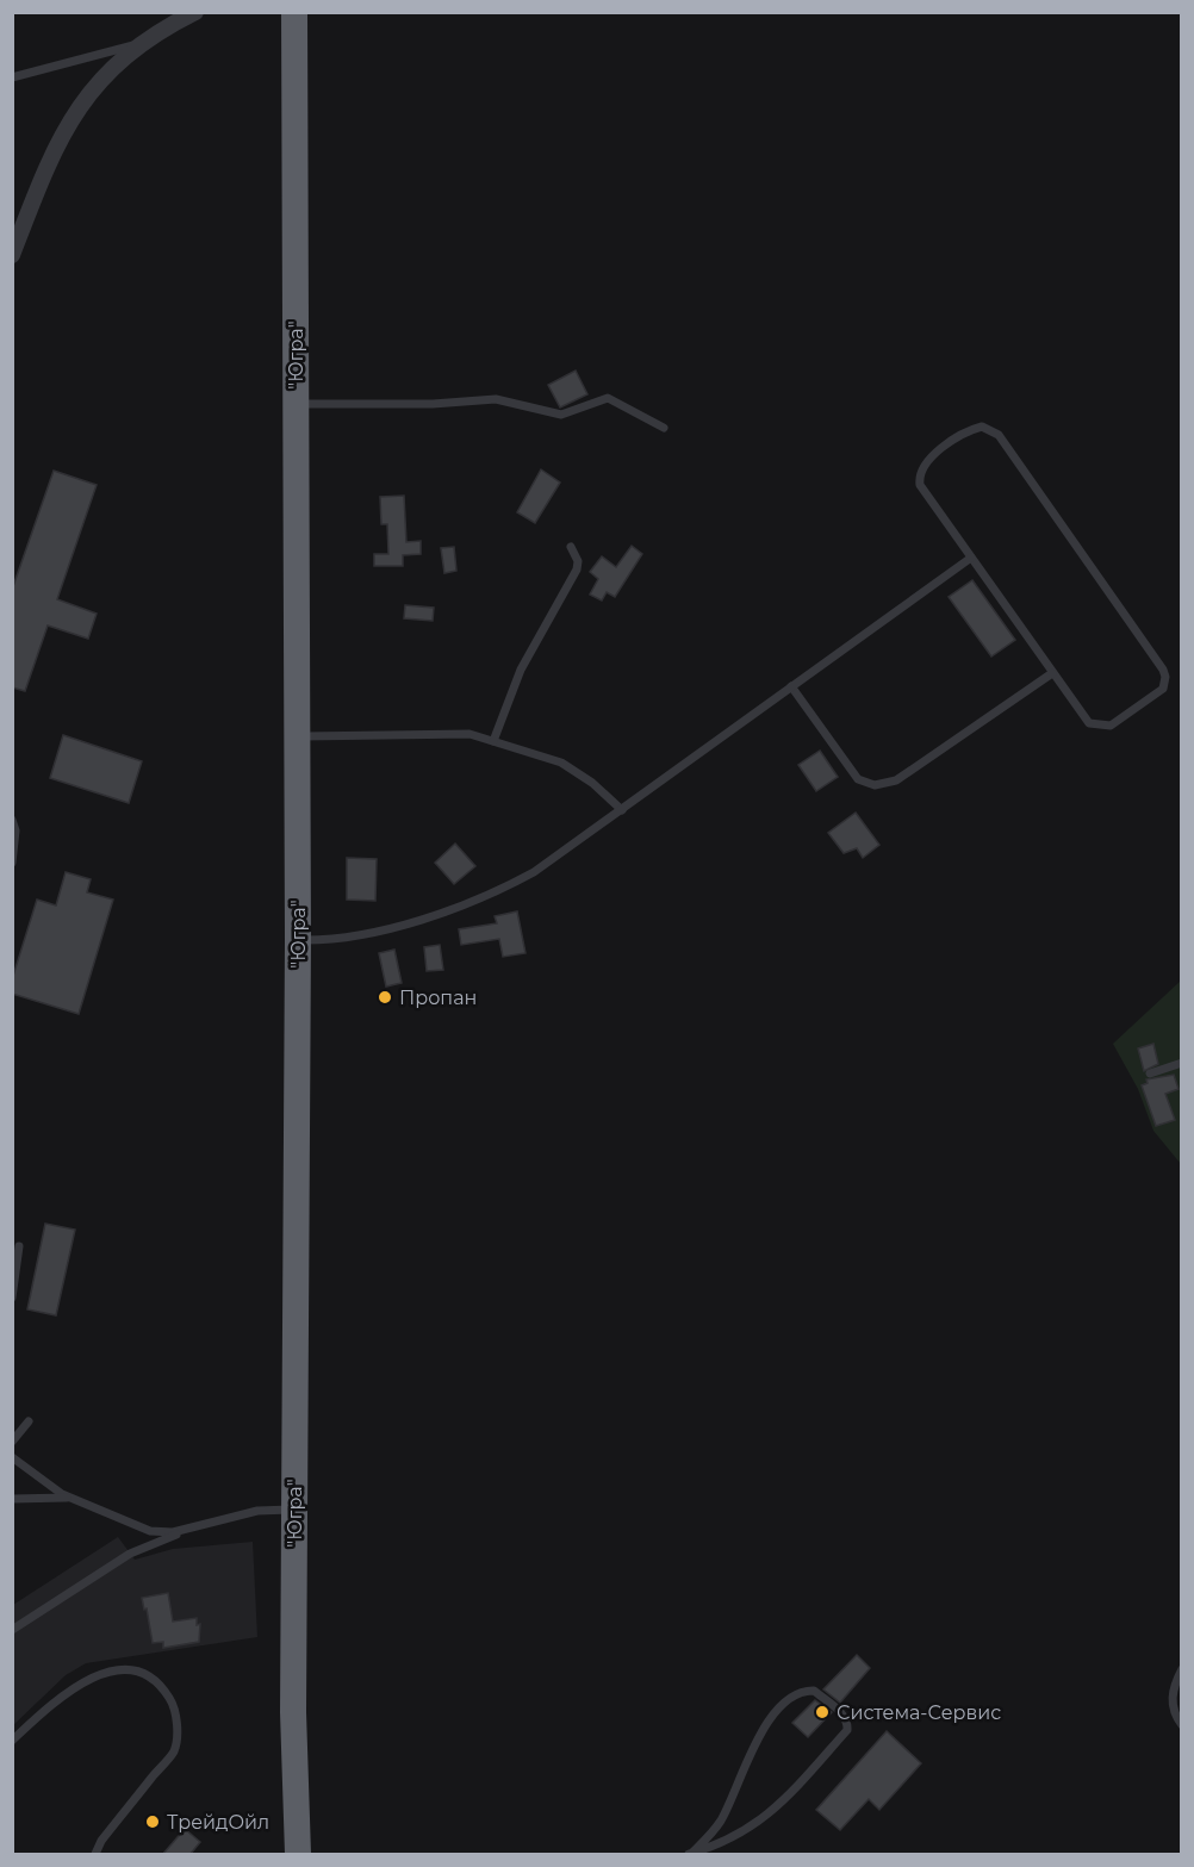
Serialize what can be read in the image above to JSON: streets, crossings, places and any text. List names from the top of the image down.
{
  "streets": {
    "highway": ["\"Югра\""]
  },
  "places": ["Пропан", "Система-Сервис", "ТрейдОйл"]
}
